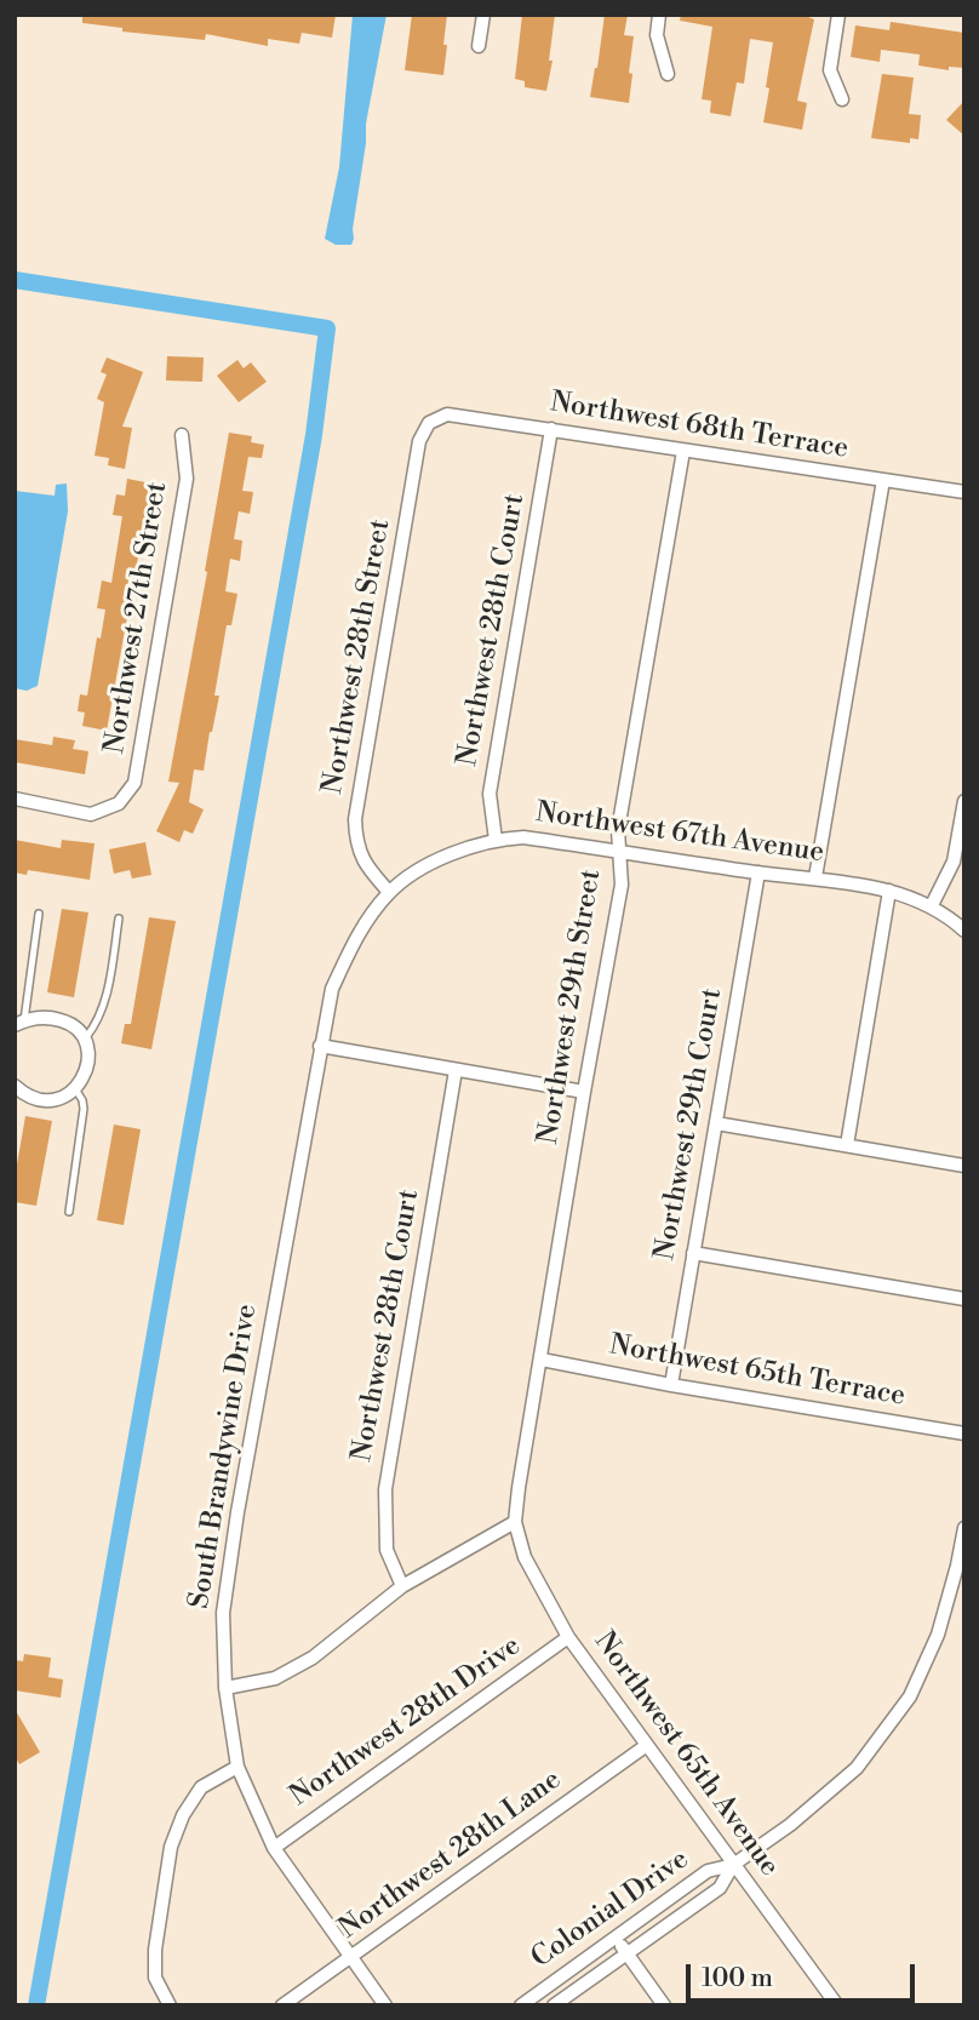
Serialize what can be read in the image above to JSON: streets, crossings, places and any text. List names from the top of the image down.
{
  "streets": {
    "street": [
      "Northwest 68th Terrace",
      "Northwest 27th Street",
      "Northwest 28th Court",
      "Northwest 28th Street",
      "Northwest 67th Avenue",
      "Northwest 29th Street",
      "Northwest 29th Court",
      "Northwest 65th Terrace",
      "South Brandywine Drive",
      "Northwest 28th Drive",
      "Northwest 65th Avenue",
      "Northwest 28th Lane",
      "Colonial Drive"
    ]
  },
  "crossings": [
    ["Northwest 68th Terrace", "Northwest 28th Court"],
    ["Northwest 68th Terrace", "Northwest 28th Street"],
    ["Northwest 68th Terrace", "Northwest 29th Street"],
    ["Northwest 28th Court", "Northwest 67th Avenue"],
    ["Northwest 28th Street", "Northwest 67th Avenue"],
    ["Northwest 28th Street", "South Brandywine Drive"],
    ["Northwest 67th Avenue", "Northwest 29th Street"],
    ["Northwest 67th Avenue", "Northwest 29th Court"],
    ["Northwest 67th Avenue", "South Brandywine Drive"],
    ["Northwest 29th Street", "Northwest 65th Terrace"],
    ["Northwest 29th Street", "Northwest 65th Avenue"],
    ["Northwest 29th Court", "Northwest 65th Terrace"],
    ["South Brandywine Drive", "Northwest 28th Drive"],
    ["South Brandywine Drive", "Northwest 28th Lane"],
    ["Northwest 28th Drive", "Northwest 65th Avenue"],
    ["Northwest 65th Avenue", "Northwest 28th Lane"],
    ["Northwest 65th Avenue", "Colonial Drive"]
  ],
  "scale_bar": "100 m"
}
